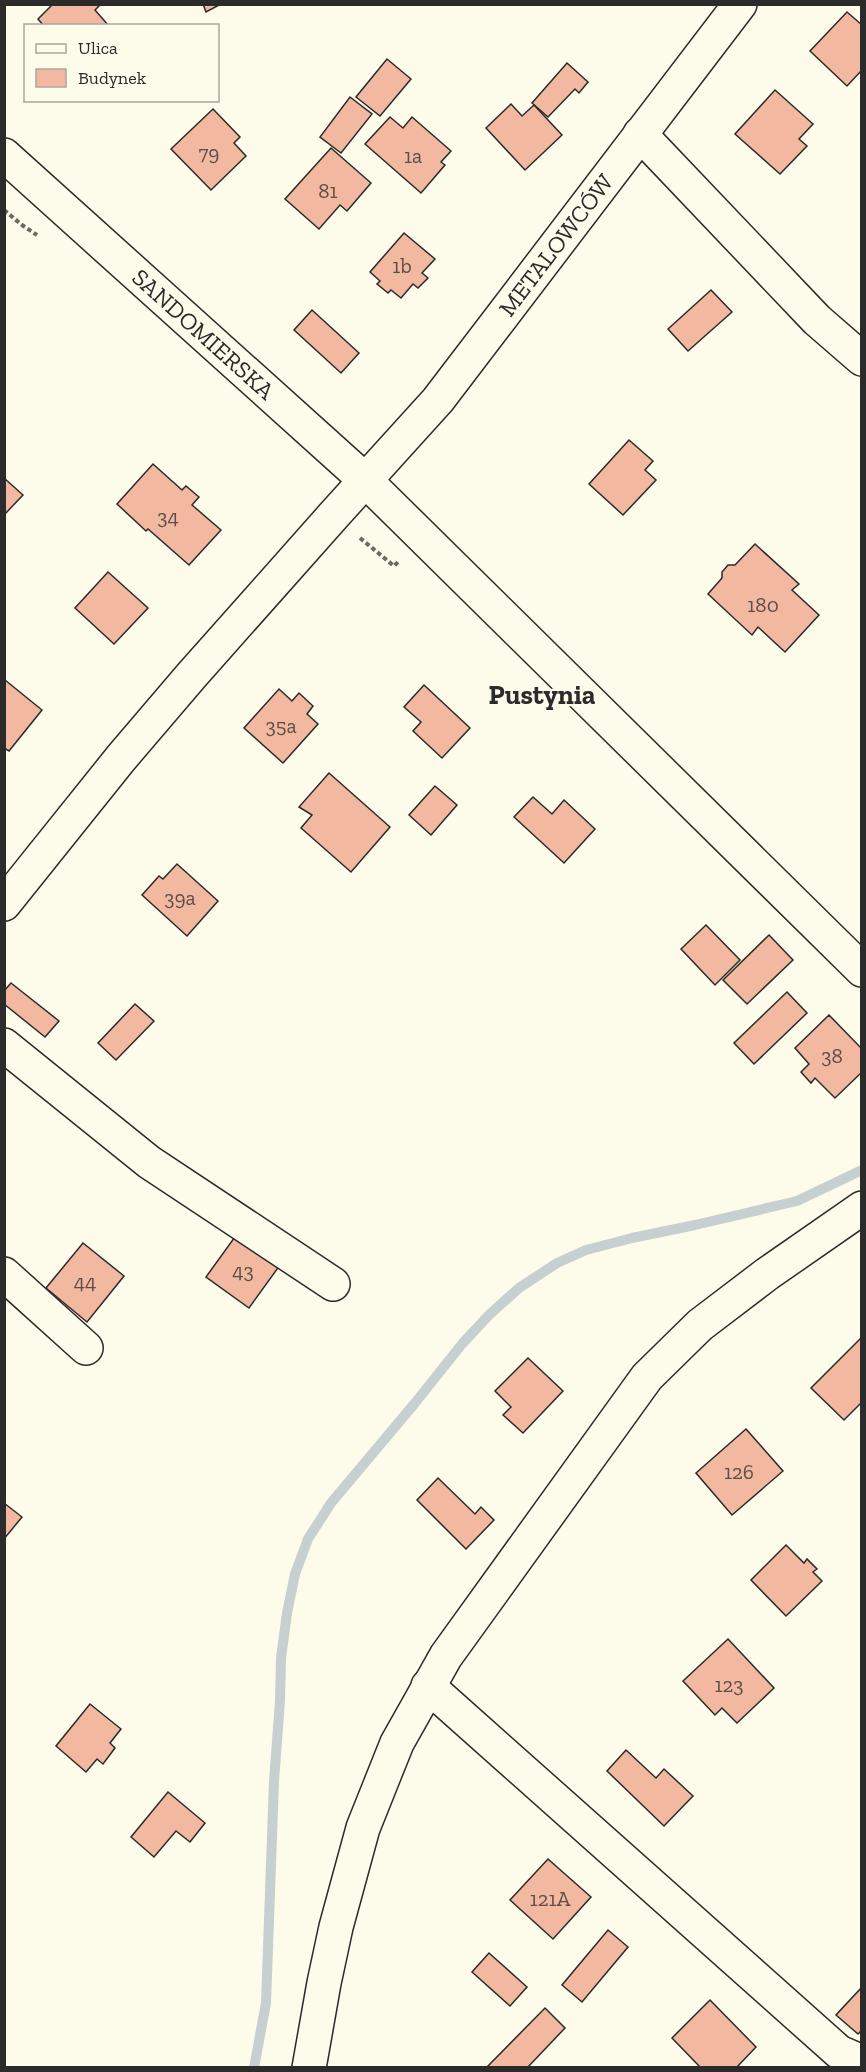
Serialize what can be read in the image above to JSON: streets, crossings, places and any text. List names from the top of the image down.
{
  "streets": {
    "street": ["METALOWCÓW", "SANDOMIERSKA"]
  },
  "crossings": [
    ["METALOWCÓW", "SANDOMIERSKA"]
  ],
  "districts": ["Pustynia"],
  "house_numbers": [
    "79",
    "1a",
    "81",
    "1b",
    "34",
    "180",
    "35a",
    "39a",
    "38",
    "43",
    "44",
    "126",
    "123",
    "121A"
  ],
  "legend": ["Ulica", "Budynek"]
}
